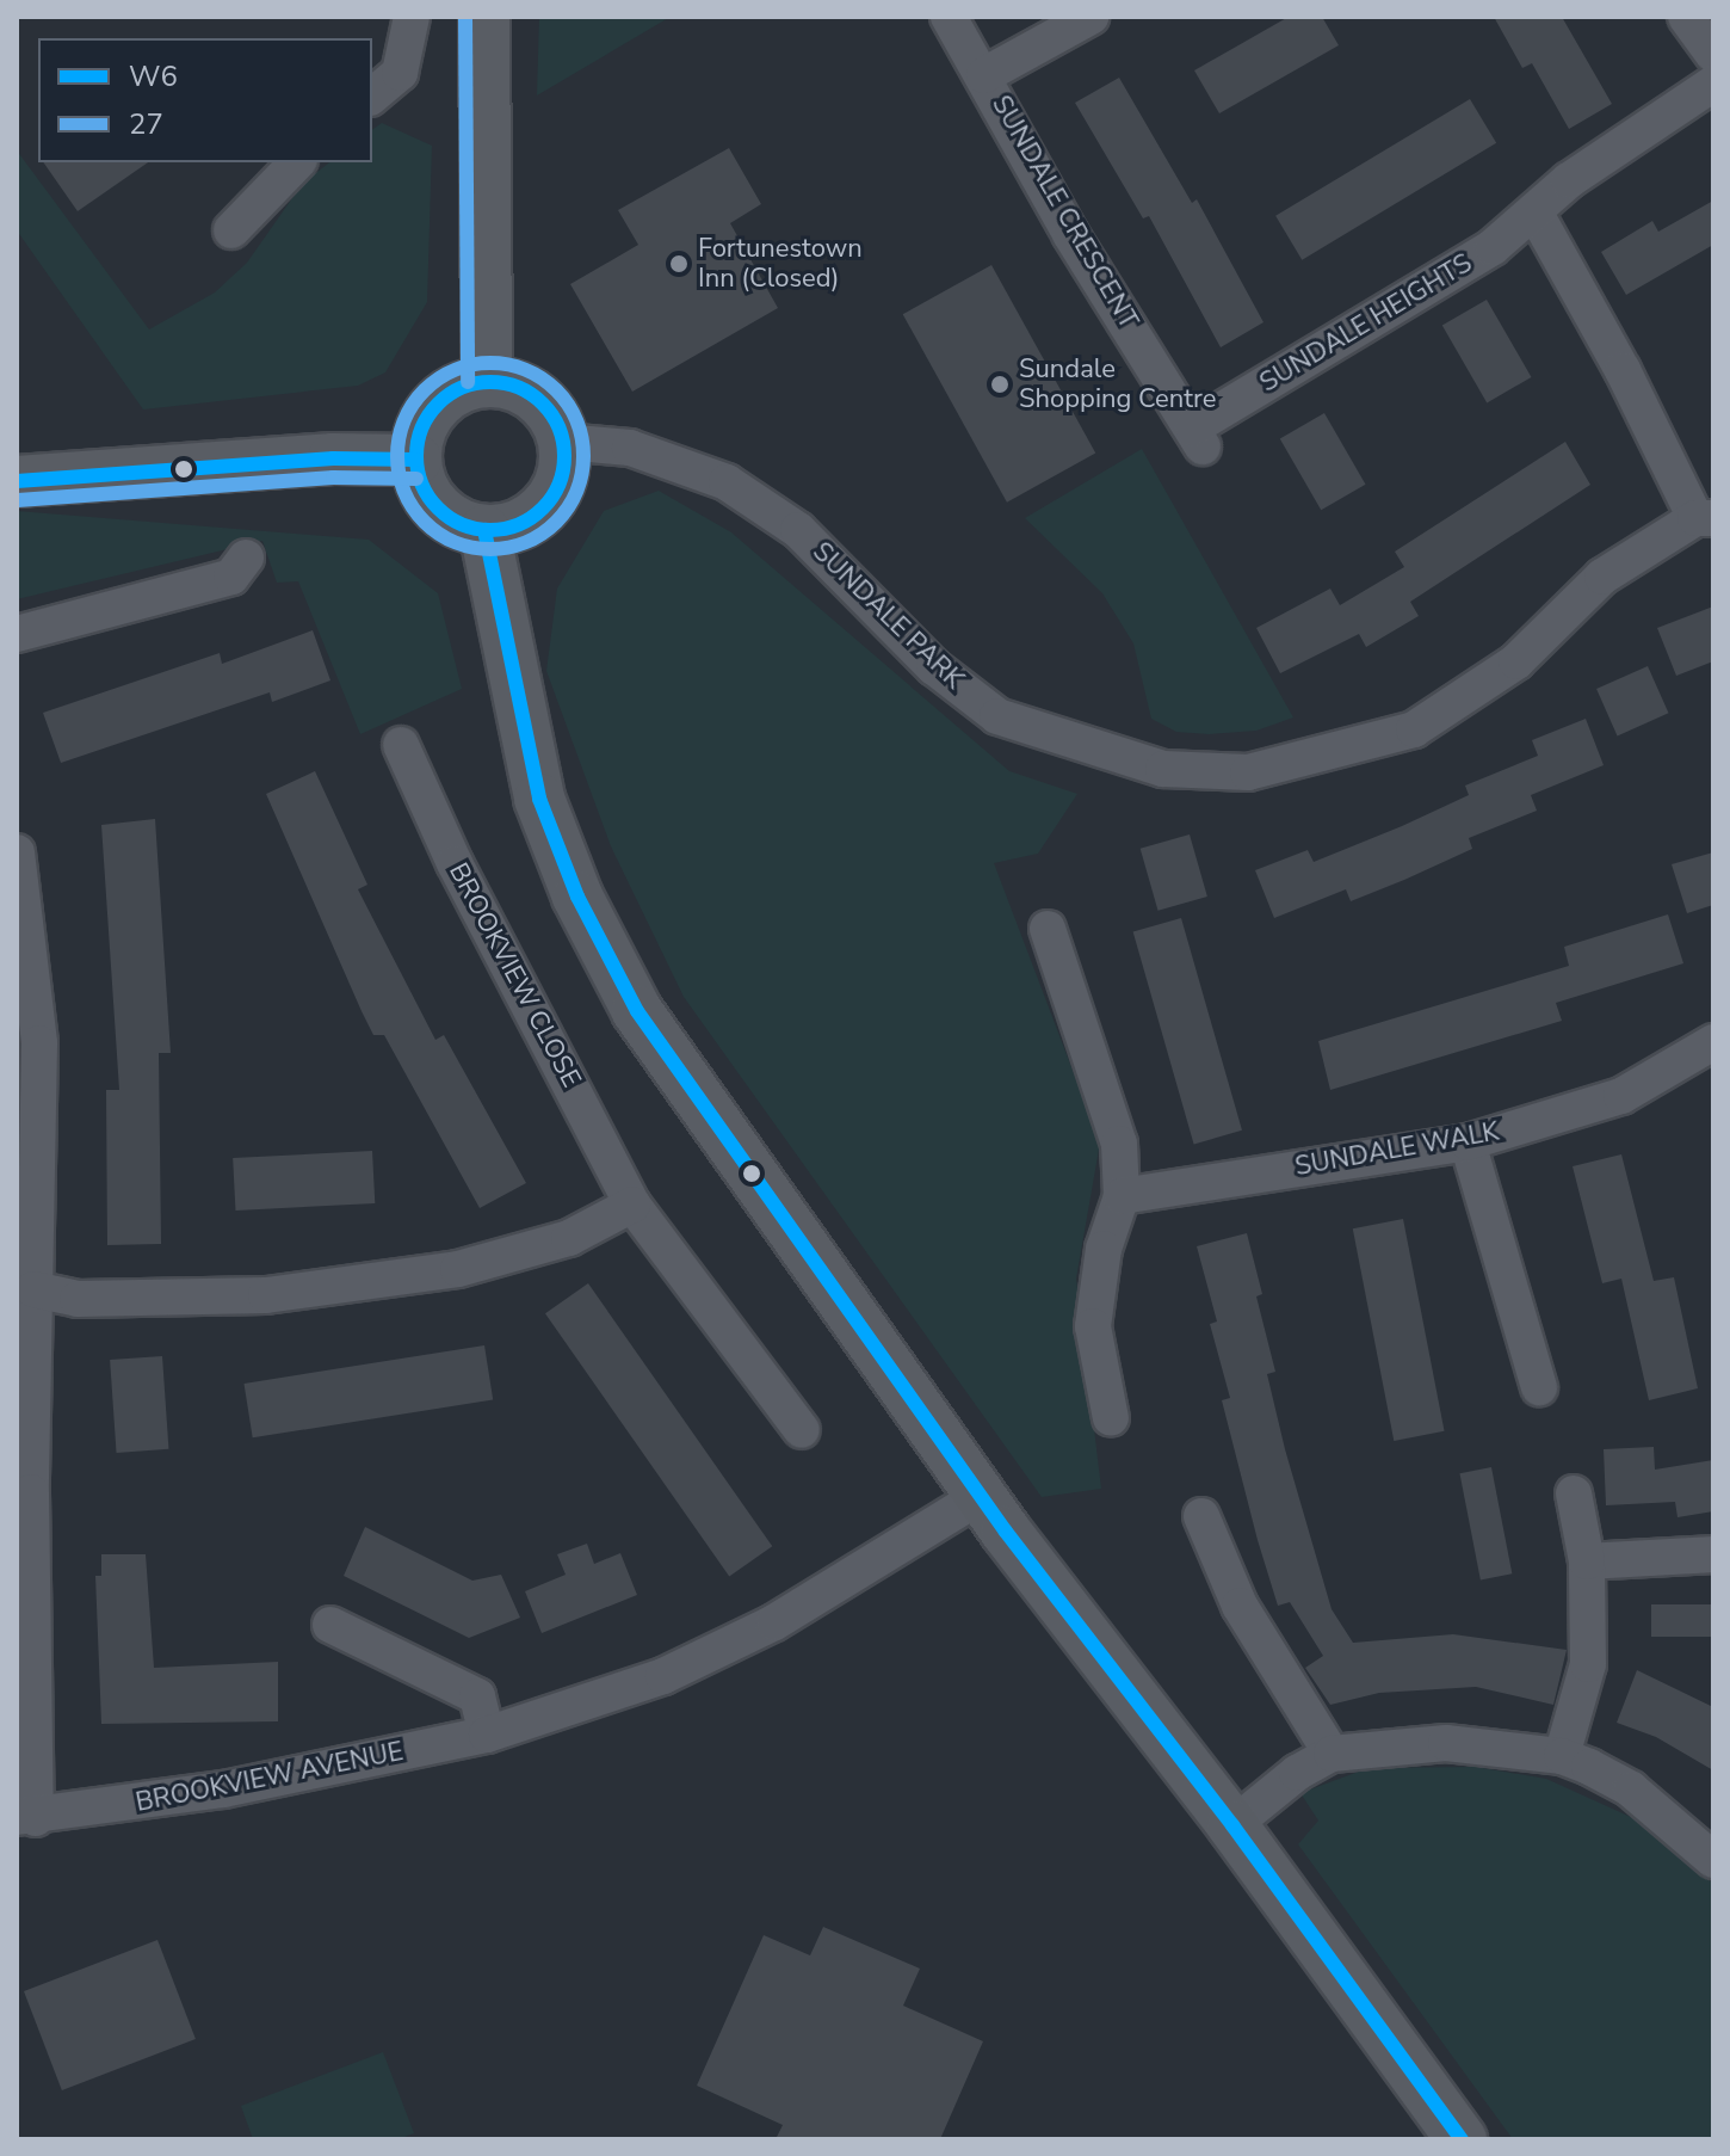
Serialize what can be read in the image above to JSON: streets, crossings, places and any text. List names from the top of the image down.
{
  "streets": {
    "street": [
      "SUNDALE CRESCENT",
      "SUNDALE HEIGHTS",
      "SUNDALE PARK",
      "BROOKVIEW CLOSE",
      "SUNDALE WALK",
      "BROOKVIEW AVENUE"
    ]
  },
  "crossings": [
    ["SUNDALE CRESCENT", "SUNDALE HEIGHTS"]
  ],
  "places": ["Fortunestown Inn (Closed)", "Sundale Shopping Centre"],
  "lines": ["transit line 27", "transit line W6"],
  "legend": ["W6", "27"]
}
